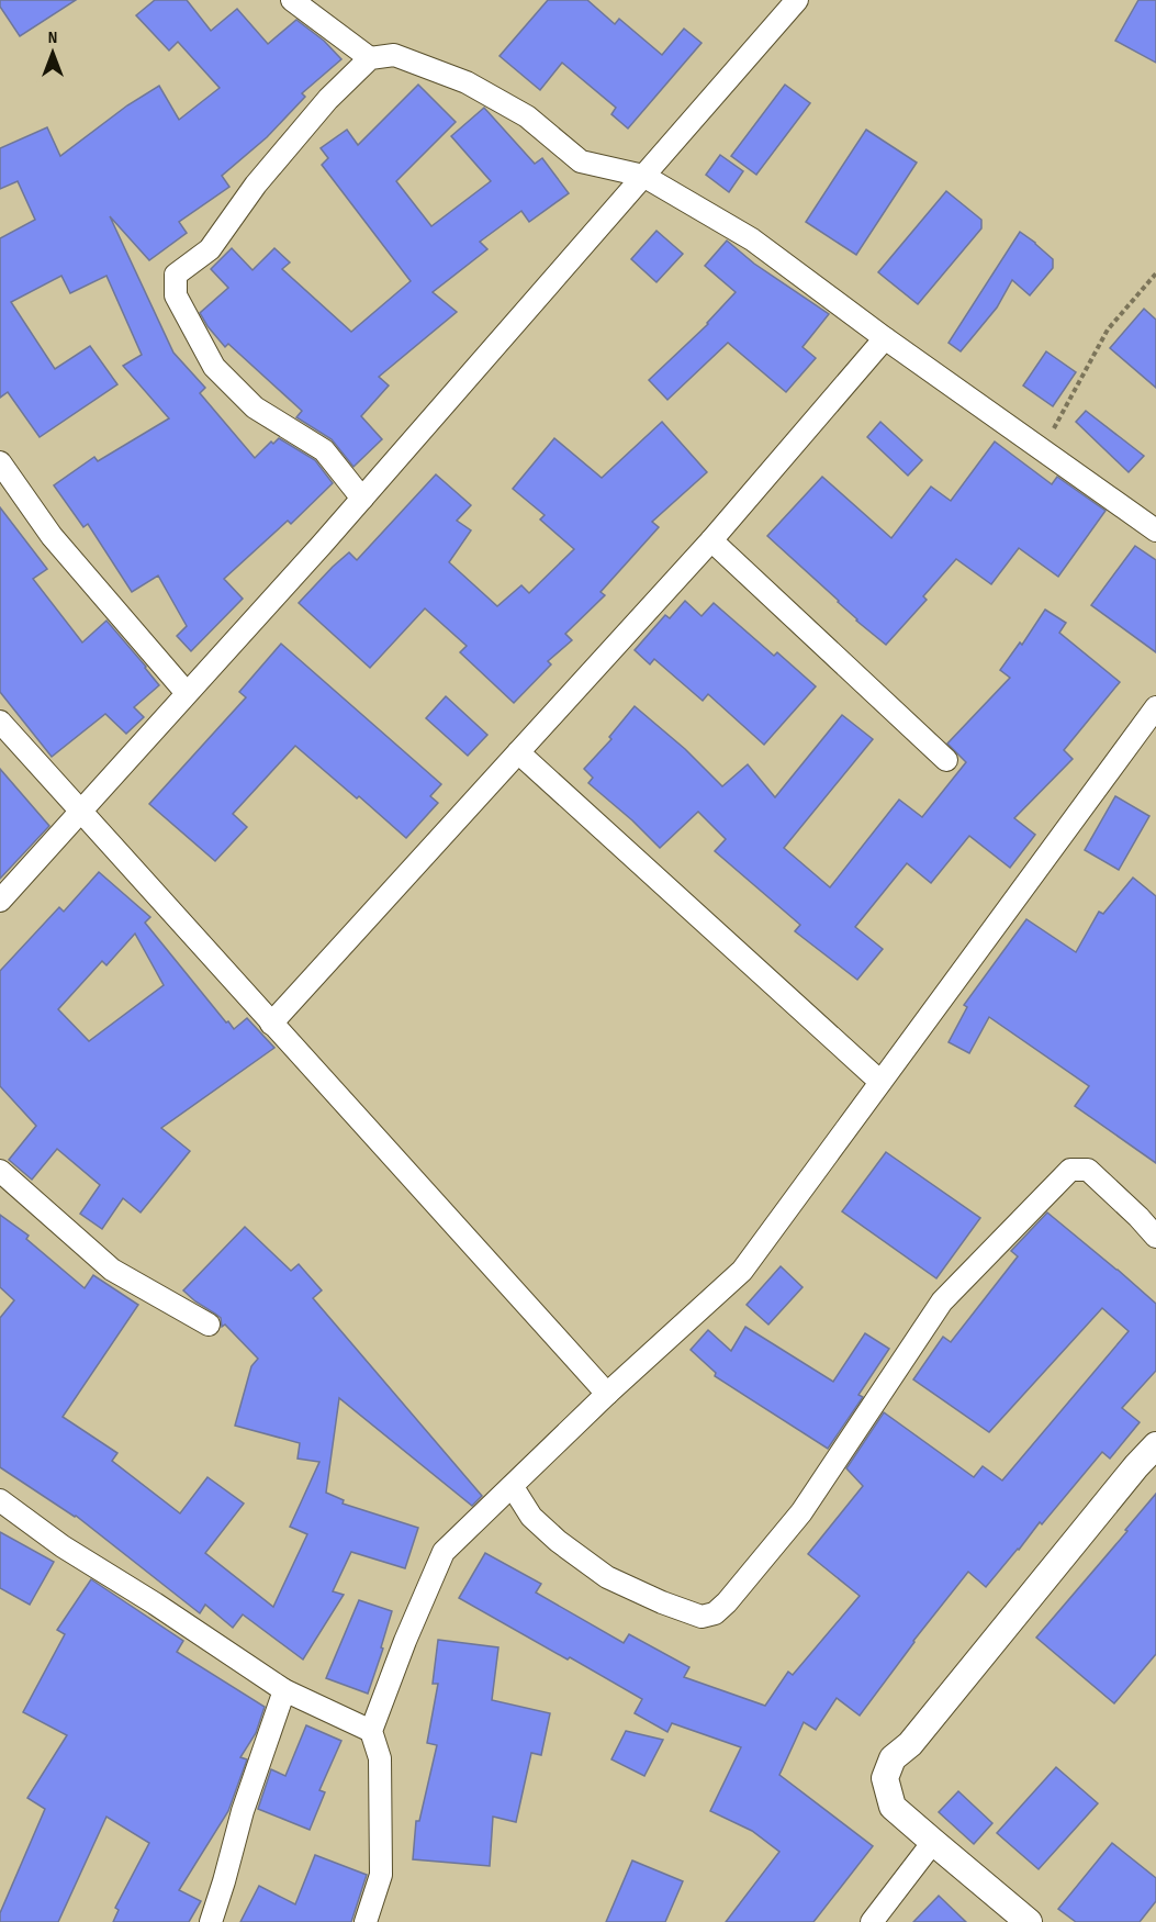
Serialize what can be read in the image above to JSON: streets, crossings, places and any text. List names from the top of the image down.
{
  "north": "top"
}
